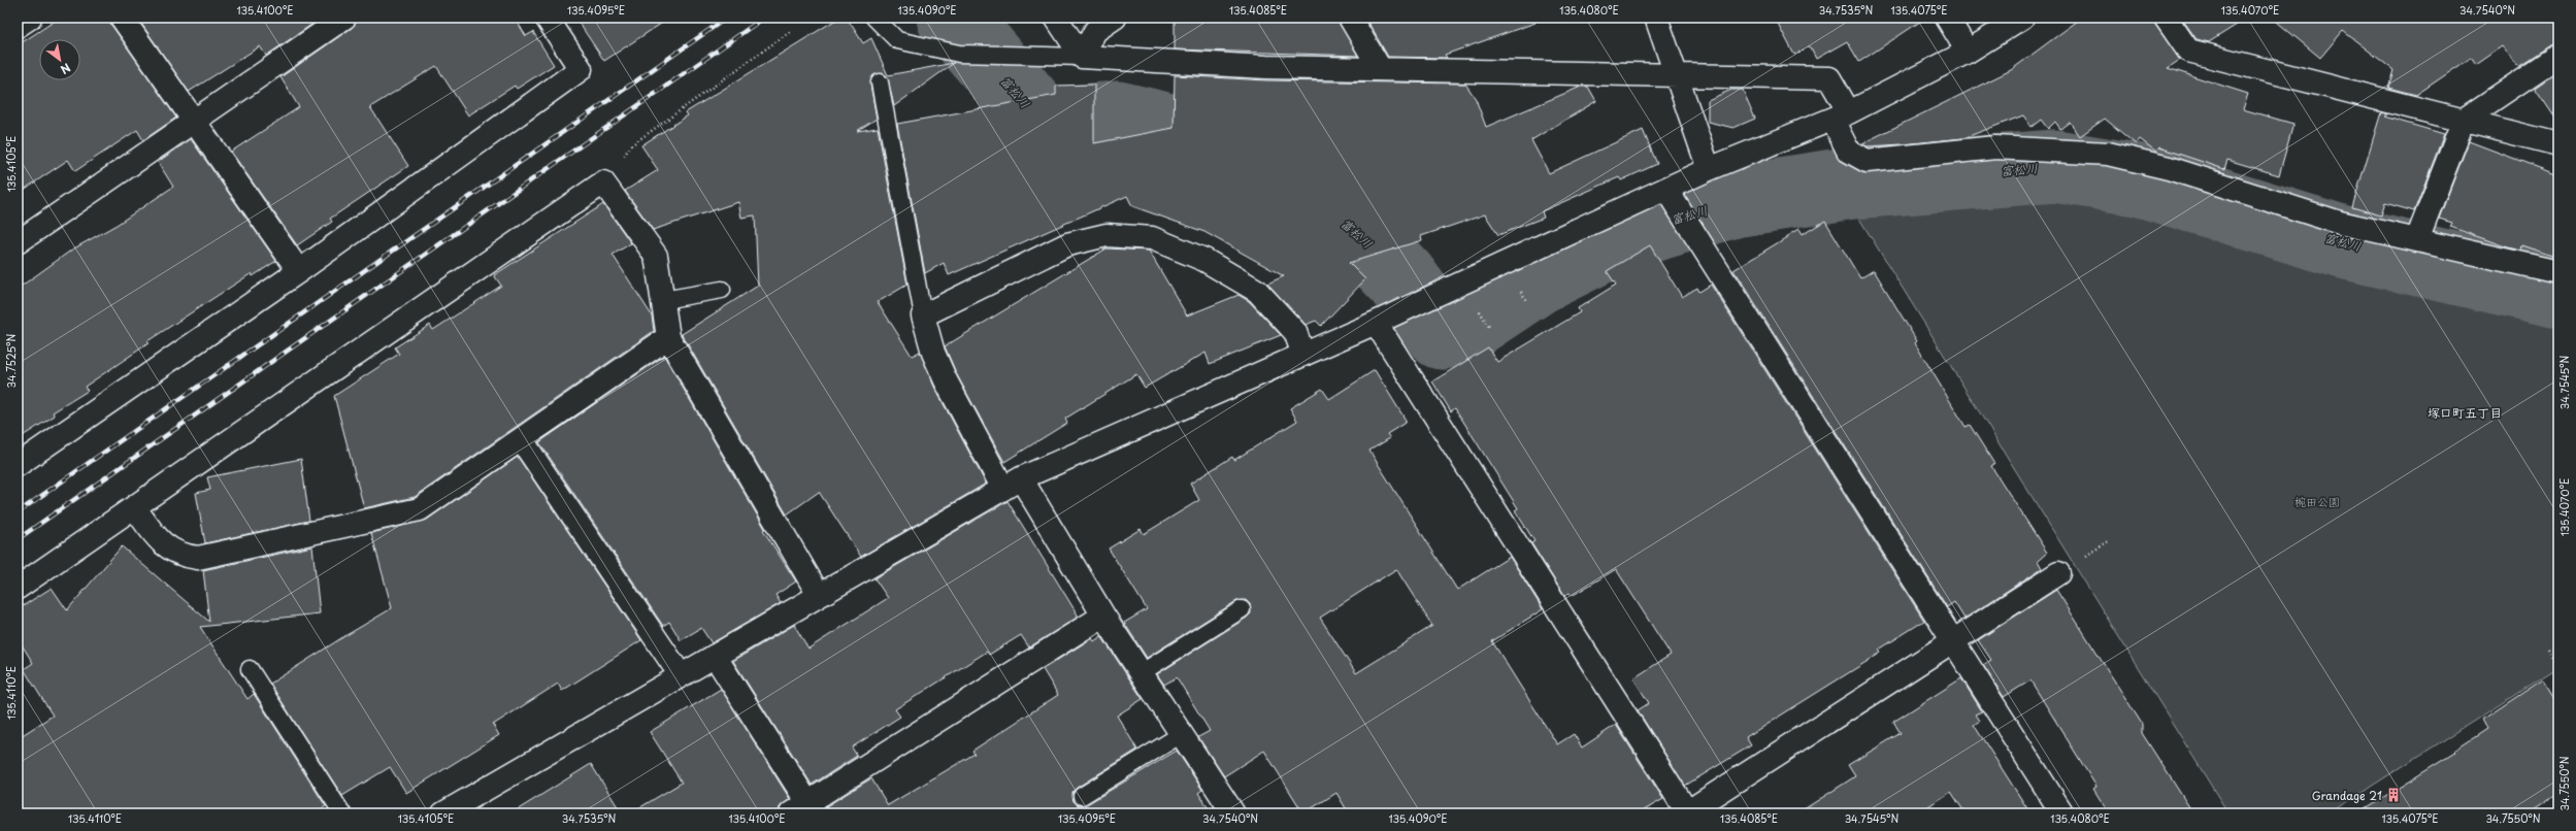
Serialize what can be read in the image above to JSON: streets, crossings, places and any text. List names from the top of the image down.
{
  "districts": ["塚口町五丁目"],
  "water": ["富松川"],
  "parks": ["椀田公園"],
  "places": {
    "building": ["Grandage 21"]
  },
  "north": "bottom right",
  "coordinates": [
    "135.4100°E",
    "135.4095°E",
    "135.4090°E",
    "135.4085°E",
    "135.4080°E",
    "34.7535°N",
    "135.4075°E",
    "135.4070°E",
    "34.7540°N",
    "135.4105°E",
    "34.7525°N",
    "34.7545°N",
    "135.4110°E",
    "34.7550°N"
  ]
}
